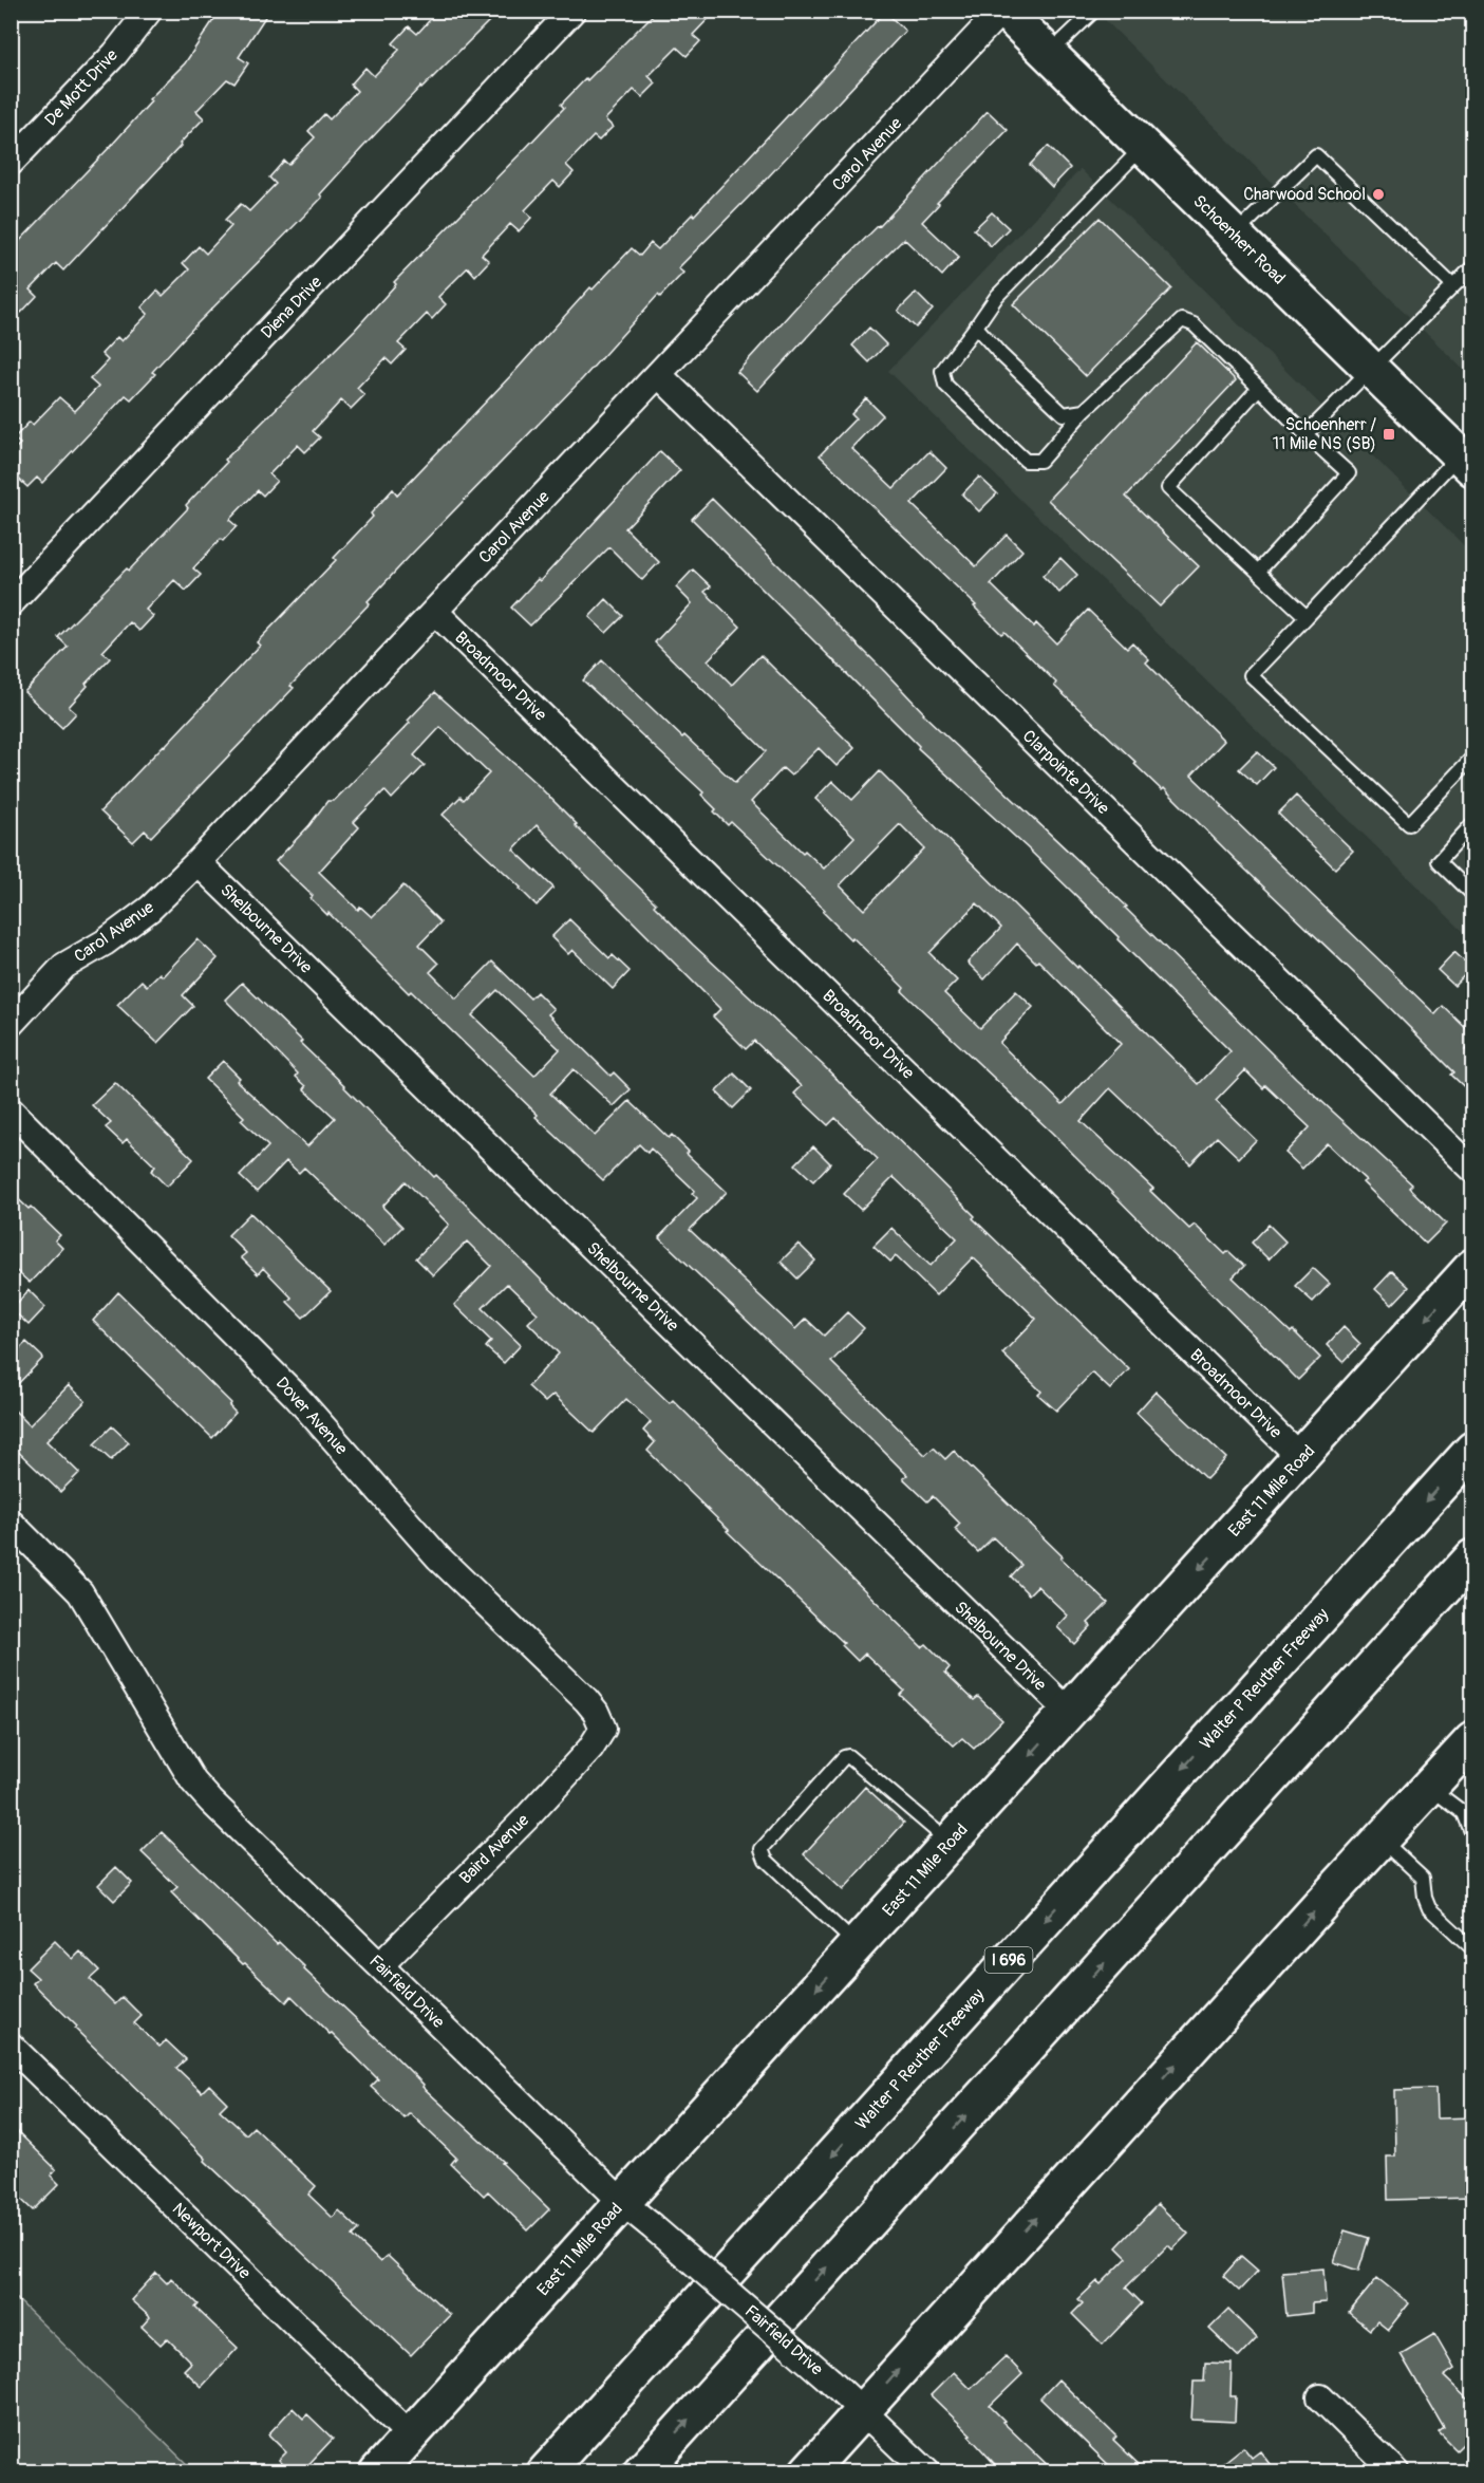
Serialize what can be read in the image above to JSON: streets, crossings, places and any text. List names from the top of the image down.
{
  "streets": {
    "main road": [
      "Schoenherr Road",
      "East 11 Mile Road",
      "Walter P Reuther Freeway",
      "I 696"
    ],
    "street": [
      "De Mott Drive",
      "Carol Avenue",
      "Diena Drive",
      "Broadmoor Drive",
      "Clarpointe Drive",
      "Shelbourne Drive",
      "Dover Avenue",
      "Baird Avenue",
      "Fairfield Drive",
      "Newport Drive"
    ]
  },
  "crossings": [
    ["Carol Avenue", "Schoenherr Road"],
    ["Carol Avenue", "Broadmoor Drive"],
    ["Carol Avenue", "Clarpointe Drive"],
    ["Carol Avenue", "Shelbourne Drive"],
    ["Broadmoor Drive", "East 11 Mile Road"],
    ["Shelbourne Drive", "East 11 Mile Road"],
    ["Dover Avenue", "Baird Avenue"],
    ["East 11 Mile Road", "Fairfield Drive"],
    ["East 11 Mile Road", "Newport Drive"],
    ["Baird Avenue", "Fairfield Drive"]
  ],
  "places": {
    "other": ["Charwood School"],
    "transit": ["Schoenherr / 11 Mile NS (SB)"]
  }
}
